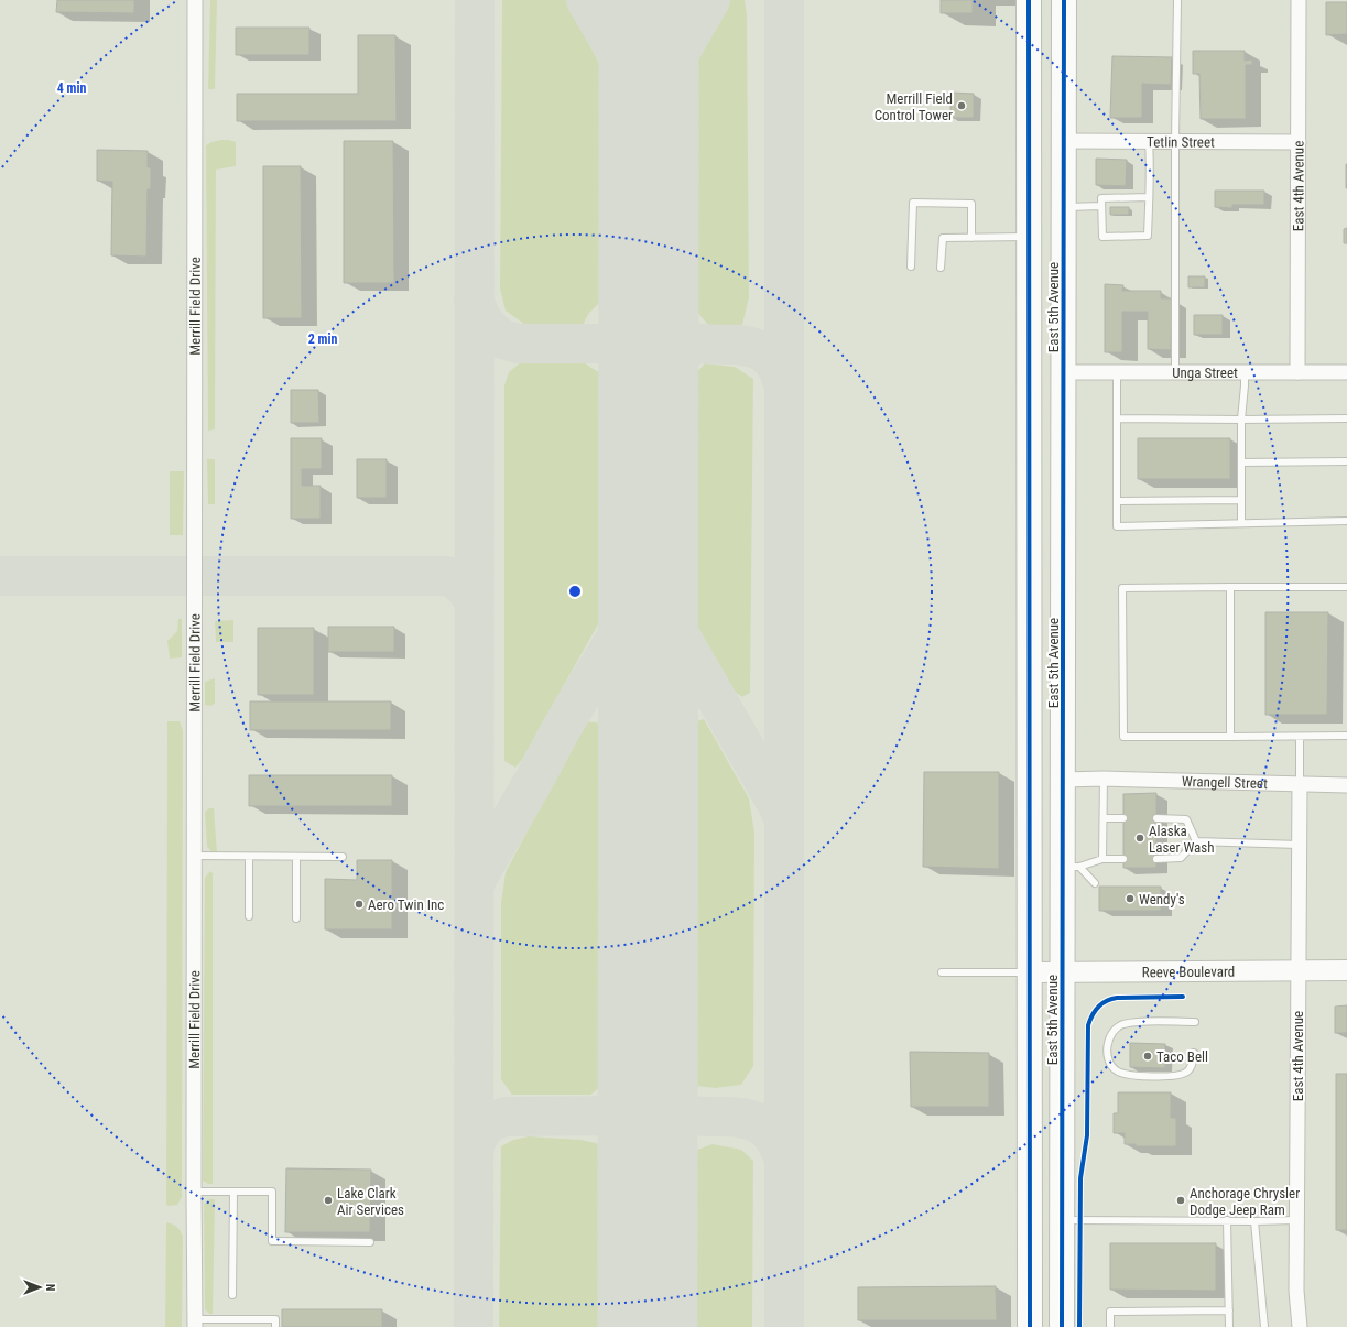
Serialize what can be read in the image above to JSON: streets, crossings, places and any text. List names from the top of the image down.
{
  "streets": {
    "highway": ["East 5th Avenue"],
    "street": [
      "Tetlin Street",
      "East 4th Avenue",
      "Merrill Field Drive",
      "Unga Street",
      "Wrangell Street",
      "Reeve Boulevard"
    ]
  },
  "crossings": [
    ["Tetlin Street", "East 4th Avenue"],
    ["Tetlin Street", "East 5th Avenue"],
    ["East 4th Avenue", "Unga Street"],
    ["East 4th Avenue", "Wrangell Street"],
    ["East 4th Avenue", "Reeve Boulevard"],
    ["East 5th Avenue", "Unga Street"],
    ["East 5th Avenue", "Wrangell Street"],
    ["East 5th Avenue", "Reeve Boulevard"]
  ],
  "places": [
    "Merrill Field Control Tower",
    "Alaska Laser Wash",
    "Wendy's",
    "Aero Twin Inc",
    "Taco Bell",
    "Lake Clark Air Services",
    "Anchorage Chrysler Dodge Jeep Ram"
  ],
  "north": "right",
  "rings": ["4 min", "2 min"]
}
